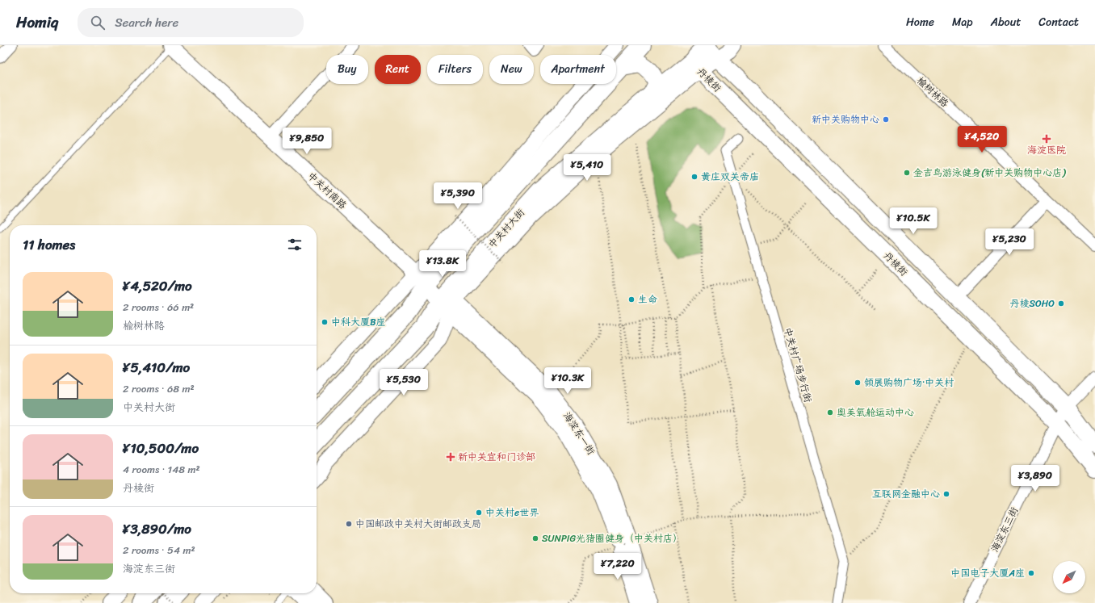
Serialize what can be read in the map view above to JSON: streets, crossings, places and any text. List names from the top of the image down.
{
  "streets": {
    "main road": ["丹棱街", "中关村大街"],
    "street": [
      "榆树林路",
      "中关村南路",
      "中关村广场步行街",
      "海淀东一街",
      "海淀东三街"
    ]
  },
  "crossings": [
    ["丹棱街", "中关村大街"],
    ["丹棱街", "海淀东三街"],
    ["中关村南路", "中关村大街"],
    ["中关村南路", "海淀东一街"],
    ["中关村大街", "海淀东一街"]
  ],
  "places": {
    "other": [
      "新中关购物中心",
      "金吉鸟游泳健身(新中关购物中心店)",
      "黄庄双关帝庙",
      "生命",
      "丹棱SOHO",
      "中科大厦B座",
      "领展购物广场·中关村",
      "奥美氧舱运动中心",
      "互联网金融中心",
      "中关村e世界",
      "中国邮政中关村大街邮政支局",
      "SUNPIG光猪圈健身（中关村店）",
      "中国电子大厦A座"
    ],
    "health": ["海淀医院", "新中关宜和门诊部"]
  },
  "north": "bottom left",
  "page": {
    "header": "Homiq",
    "search": "Search here",
    "nav": [
      "Home",
      "Map",
      "About",
      "Contact"
    ],
    "chip": [
      "Buy",
      "Rent",
      "Filters",
      "New",
      "Apartment"
    ],
    "price": [
      "¥4,520",
      "¥9,850",
      "¥5,410",
      "¥5,390",
      "¥10.5K",
      "¥5,230",
      "¥13.8K",
      "¥10.3K",
      "¥5,530",
      "¥3,890",
      "¥7,220"
    ],
    "heading": "11 homes",
    "list": [
      {
        "name": "¥4,520/mo",
        "note": "2 rooms · 66 m² · 榆树林路"
      },
      {
        "name": "¥5,410/mo",
        "note": "2 rooms · 68 m² · 中关村大街"
      },
      {
        "name": "¥10,500/mo",
        "note": "4 rooms · 148 m² · 丹棱街"
      },
      {
        "name": "¥3,890/mo",
        "note": "2 rooms · 54 m² · 海淀东三街"
      }
    ]
  }
}
